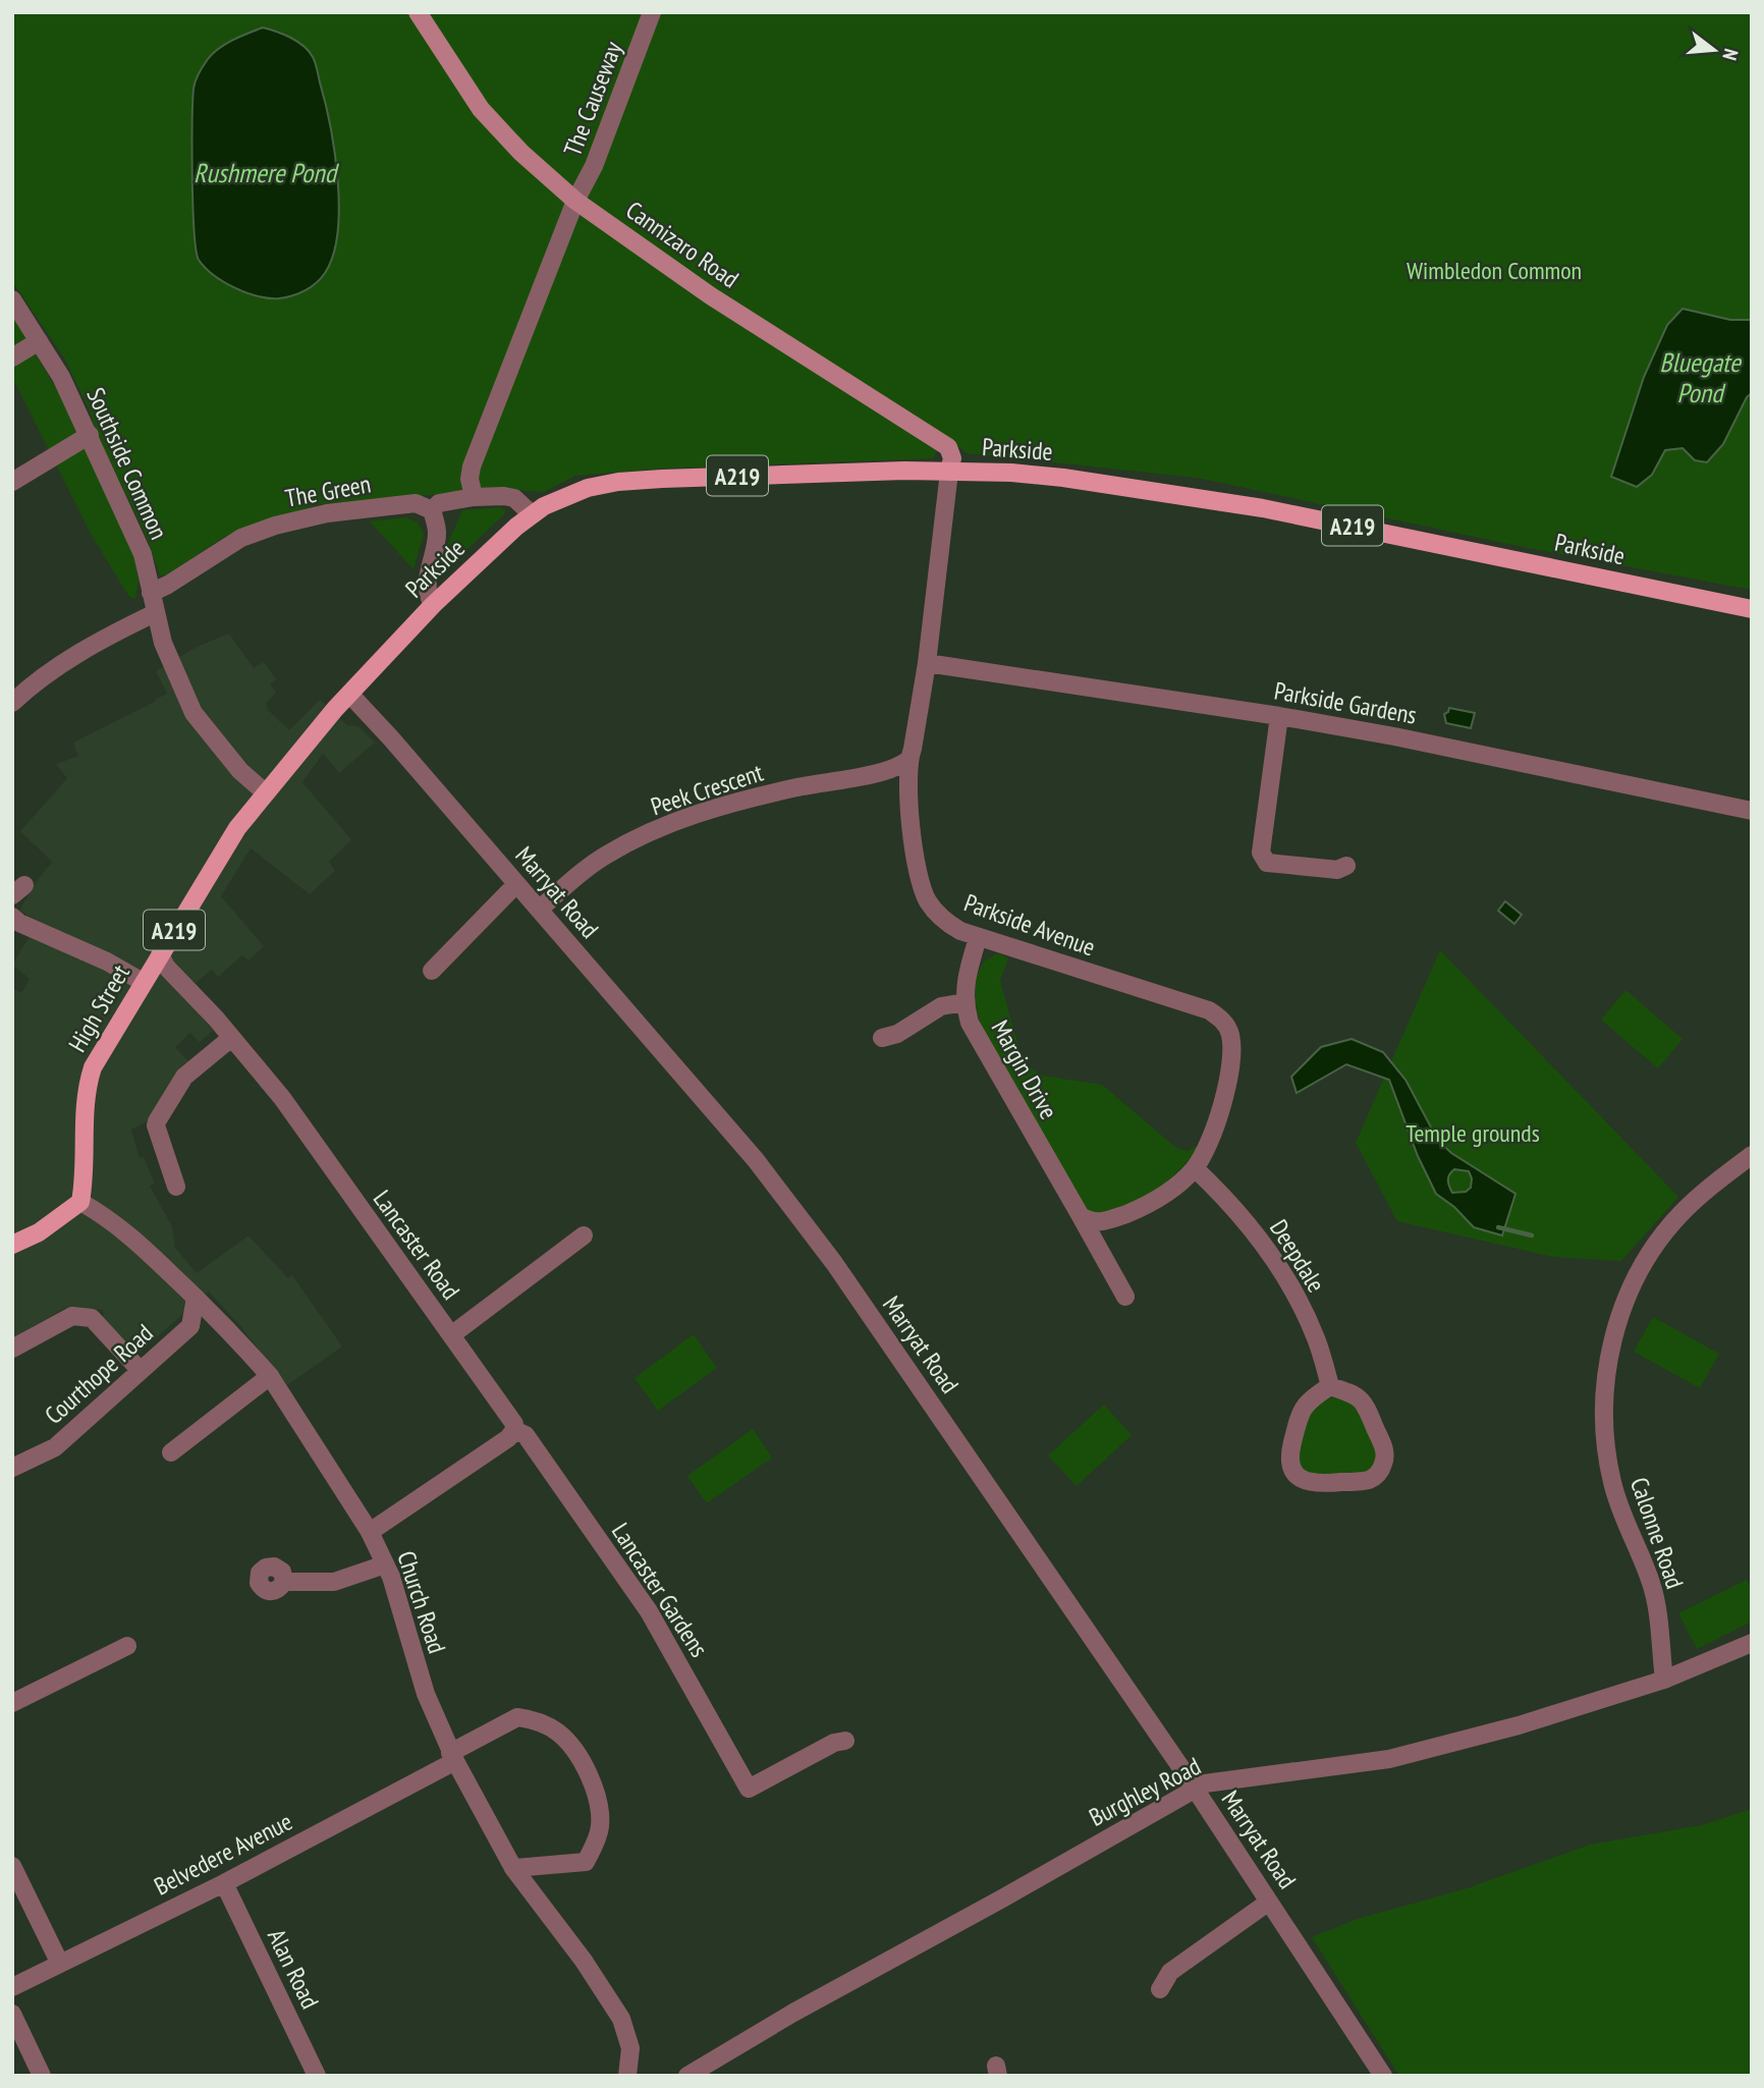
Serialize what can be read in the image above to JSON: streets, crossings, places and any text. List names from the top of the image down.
{
  "streets": {
    "main road": [
      "Cannizaro Road",
      "Parkside",
      "A219",
      "High Street"
    ],
    "street": [
      "The Causeway",
      "Southside Common",
      "The Green",
      "Parkside Gardens",
      "Peek Crescent",
      "Marryat Road",
      "Parkside Avenue",
      "Margin Drive",
      "Lancaster Road",
      "Deepdale",
      "Courthope Road",
      "Calonne Road",
      "Lancaster Gardens",
      "Church Road",
      "Burghley Road",
      "Belvedere Avenue",
      "Alan Road"
    ]
  },
  "crossings": [
    ["The Causeway", "Cannizaro Road"],
    ["Cannizaro Road", "Parkside"],
    ["Cannizaro Road", "Parkside Avenue"],
    ["Parkside", "Marryat Road"],
    ["Parkside", "Parkside Avenue"],
    ["Parkside", "High Street"],
    ["Southside Common", "The Green"],
    ["Parkside Gardens", "Parkside Avenue"],
    ["Peek Crescent", "Marryat Road"],
    ["Peek Crescent", "Parkside Avenue"],
    ["Marryat Road", "High Street"],
    ["Marryat Road", "Burghley Road"],
    ["Parkside Avenue", "Margin Drive"],
    ["Parkside Avenue", "Deepdale"],
    ["High Street", "Lancaster Road"],
    ["High Street", "Church Road"],
    ["Lancaster Road", "Lancaster Gardens"],
    ["Courthope Road", "Church Road"],
    ["Calonne Road", "Burghley Road"],
    ["Church Road", "Belvedere Avenue"],
    ["Belvedere Avenue", "Alan Road"]
  ],
  "water": ["Rushmere Pond", "Bluegate Pond"],
  "parks": ["Wimbledon Common", "Temple grounds"],
  "north": "right"
}
